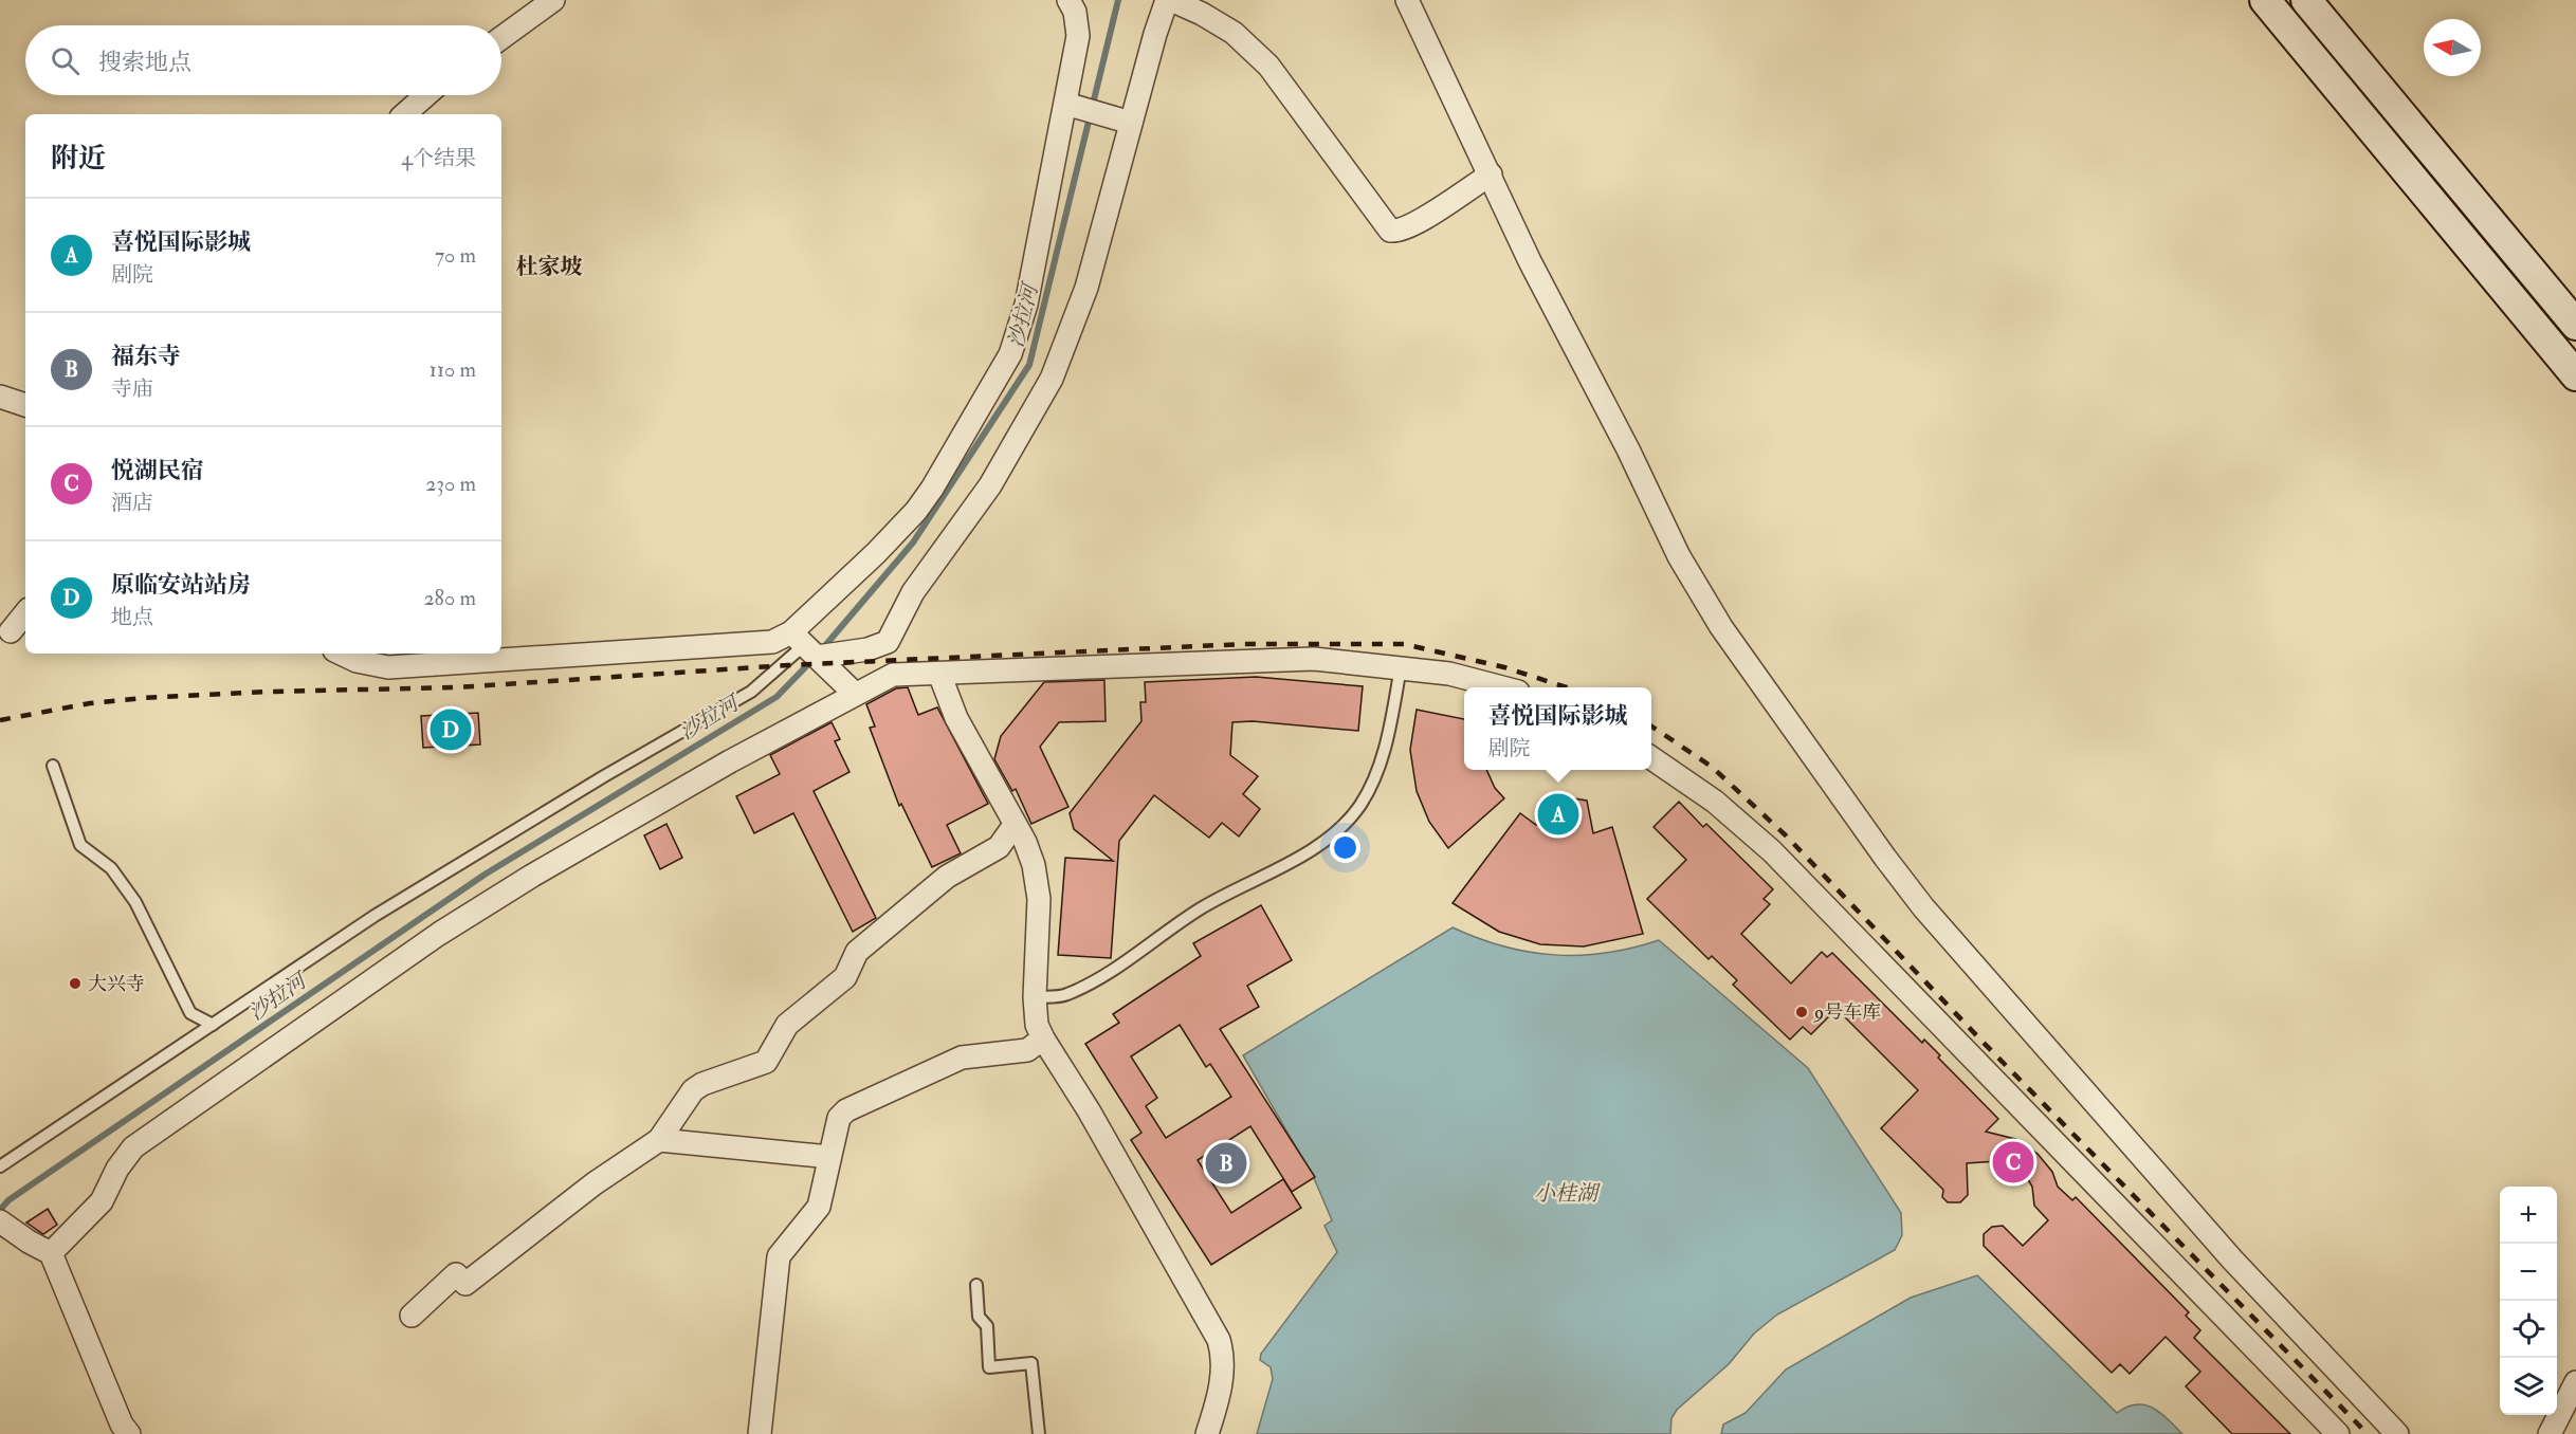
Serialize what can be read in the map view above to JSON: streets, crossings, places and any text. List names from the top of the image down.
{
  "districts": ["杜家坡"],
  "water": ["沙拉河", "小桂湖"],
  "places": ["大兴寺", "9号车库"],
  "north": "left",
  "page": {
    "search": "搜索地点",
    "heading": ["附近", "4个结果"],
    "list": [
      {
        "mark": "A",
        "name": "喜悦国际影城",
        "note": "剧院",
        "value": "70 m"
      },
      {
        "mark": "B",
        "name": "福东寺",
        "note": "寺庙",
        "value": "110 m"
      },
      {
        "mark": "C",
        "name": "悦湖民宿",
        "note": "酒店",
        "value": "230 m"
      },
      {
        "mark": "D",
        "name": "原临安站站房",
        "note": "地点",
        "value": "280 m"
      }
    ],
    "popup": ["喜悦国际影城", "剧院"],
    "pins": [
      "D",
      "A",
      "C",
      "B"
    ],
    "map_buttons": ["+", "−"]
  }
}
